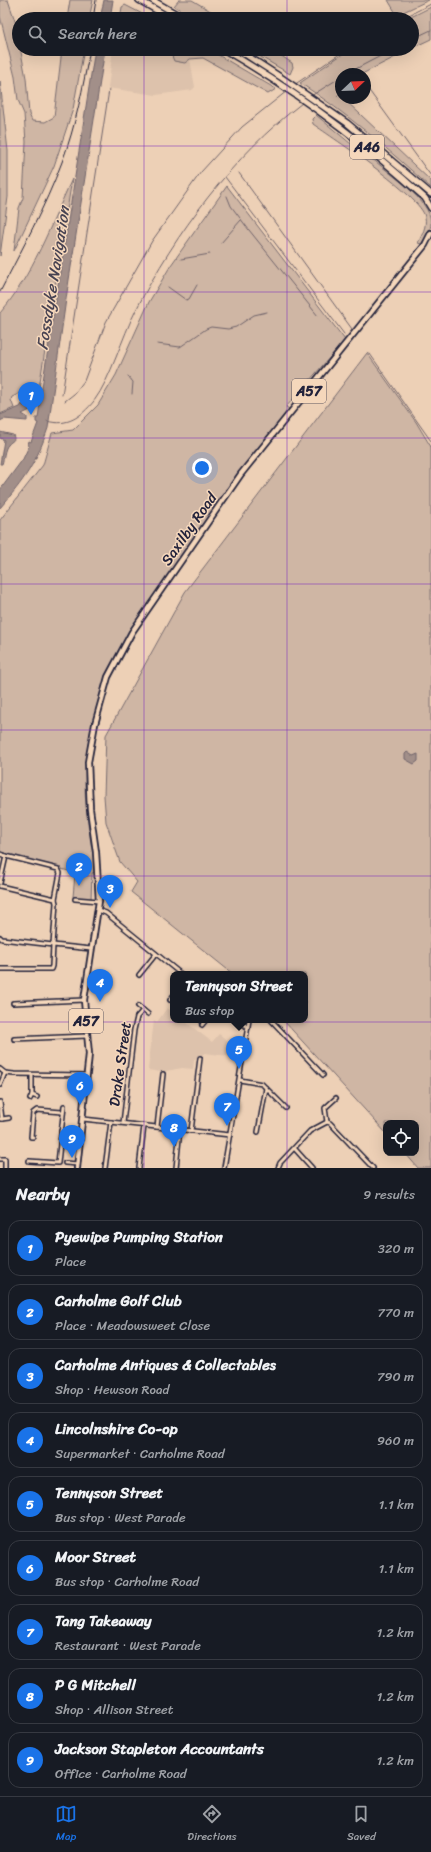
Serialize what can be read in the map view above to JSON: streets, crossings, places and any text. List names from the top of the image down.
{
  "streets": {
    "highway": ["A46"],
    "main road": ["A57", "Saxilby Road"],
    "street": ["Drake Street"]
  },
  "crossings": [
    ["A57", "Saxilby Road"]
  ],
  "water": ["Fossdyke Navigation"],
  "north": "top right",
  "page": {
    "search": "Search here",
    "pins": [
      "1",
      "2",
      "3",
      "4",
      "5",
      "6",
      "7",
      "8",
      "9"
    ],
    "popup": ["Tennyson Street", "Bus stop"],
    "heading": ["Nearby", "9 results"],
    "list": [
      {
        "mark": "1",
        "name": "Pyewipe Pumping Station",
        "note": "Place",
        "value": "320 m"
      },
      {
        "mark": "2",
        "name": "Carholme Golf Club",
        "note": "Place · Meadowsweet Close",
        "value": "770 m"
      },
      {
        "mark": "3",
        "name": "Carholme Antiques & Collectables",
        "note": "Shop · Hewson Road",
        "value": "790 m"
      },
      {
        "mark": "4",
        "name": "Lincolnshire Co-op",
        "note": "Supermarket · Carholme Road",
        "value": "960 m"
      },
      {
        "mark": "5",
        "name": "Tennyson Street",
        "note": "Bus stop · West Parade",
        "value": "1.1 km"
      },
      {
        "mark": "6",
        "name": "Moor Street",
        "note": "Bus stop · Carholme Road",
        "value": "1.1 km"
      },
      {
        "mark": "7",
        "name": "Tang Takeaway",
        "note": "Restaurant · West Parade",
        "value": "1.2 km"
      },
      {
        "mark": "8",
        "name": "P G Mitchell",
        "note": "Shop · Allison Street",
        "value": "1.2 km"
      },
      {
        "mark": "9",
        "name": "Jackson Stapleton Accountants",
        "note": "Office · Carholme Road",
        "value": "1.2 km"
      }
    ],
    "nav": ["Map", "Directions", "Saved"]
  }
}
